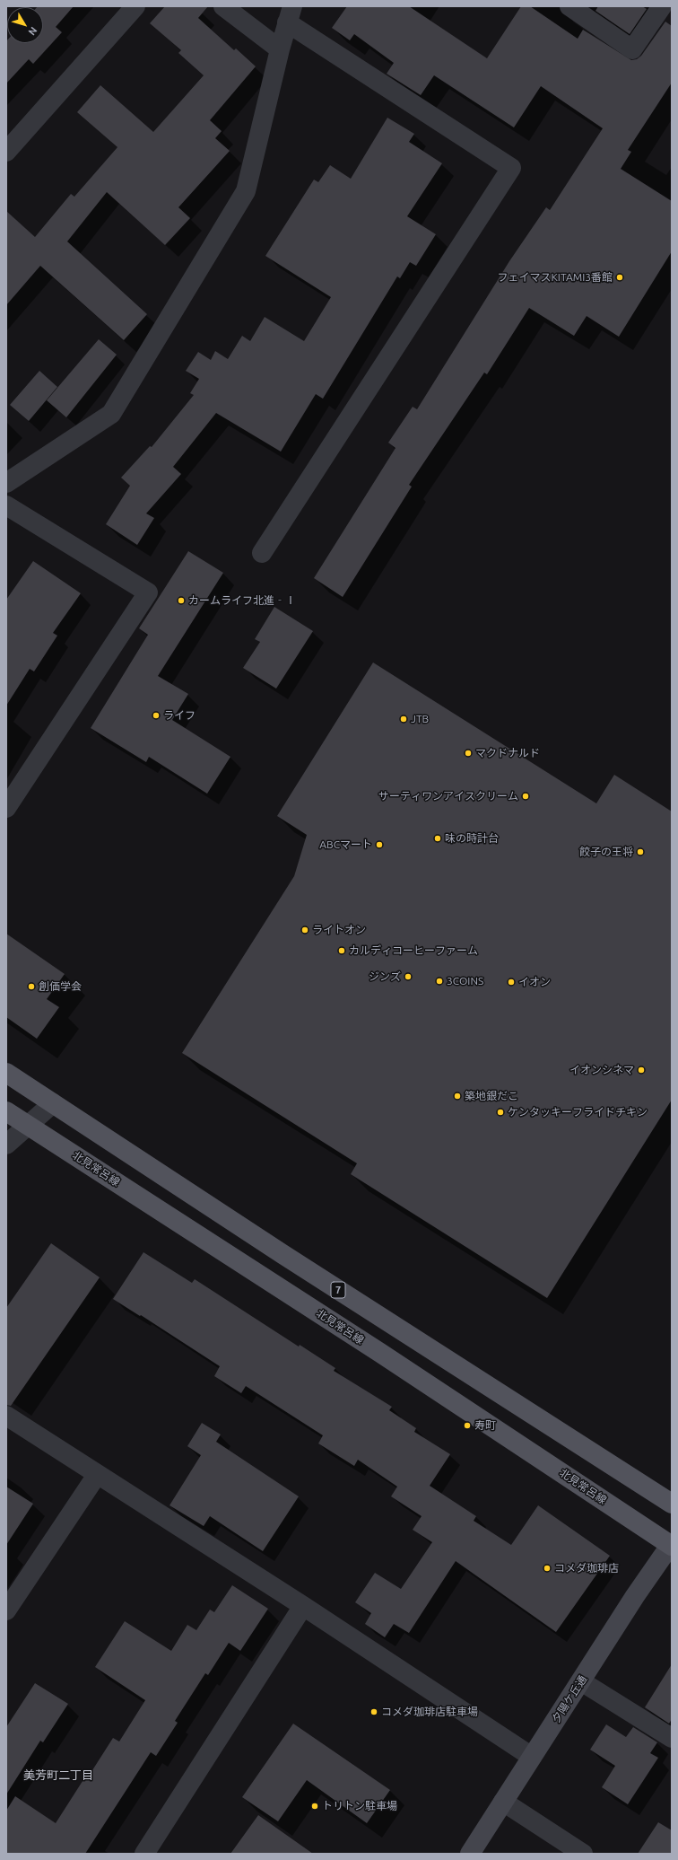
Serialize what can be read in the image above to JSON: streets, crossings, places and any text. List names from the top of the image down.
{
  "streets": {
    "main road": ["北見常呂線", "7"],
    "street": ["夕陽ケ丘通"]
  },
  "crossings": [
    ["北見常呂線", "夕陽ケ丘通"]
  ],
  "districts": ["美芳町二丁目"],
  "places": [
    "フェイマスKITAMI3番館",
    "カームライフ北進‐Ⅰ",
    "ライフ",
    "JTB",
    "マクドナルド",
    "サーティワンアイスクリーム",
    "味の時計台",
    "ABCマート",
    "餃子の王将",
    "ライトオン",
    "カルディコーヒーファーム",
    "ジンズ",
    "3COINS",
    "イオン",
    "創価学会",
    "イオンシネマ",
    "築地銀だこ",
    "ケンタッキーフライドチキン",
    "寿町",
    "コメダ珈琲店",
    "コメダ珈琲店駐車場",
    "トリトン駐車場"
  ],
  "north": "bottom right"
}
